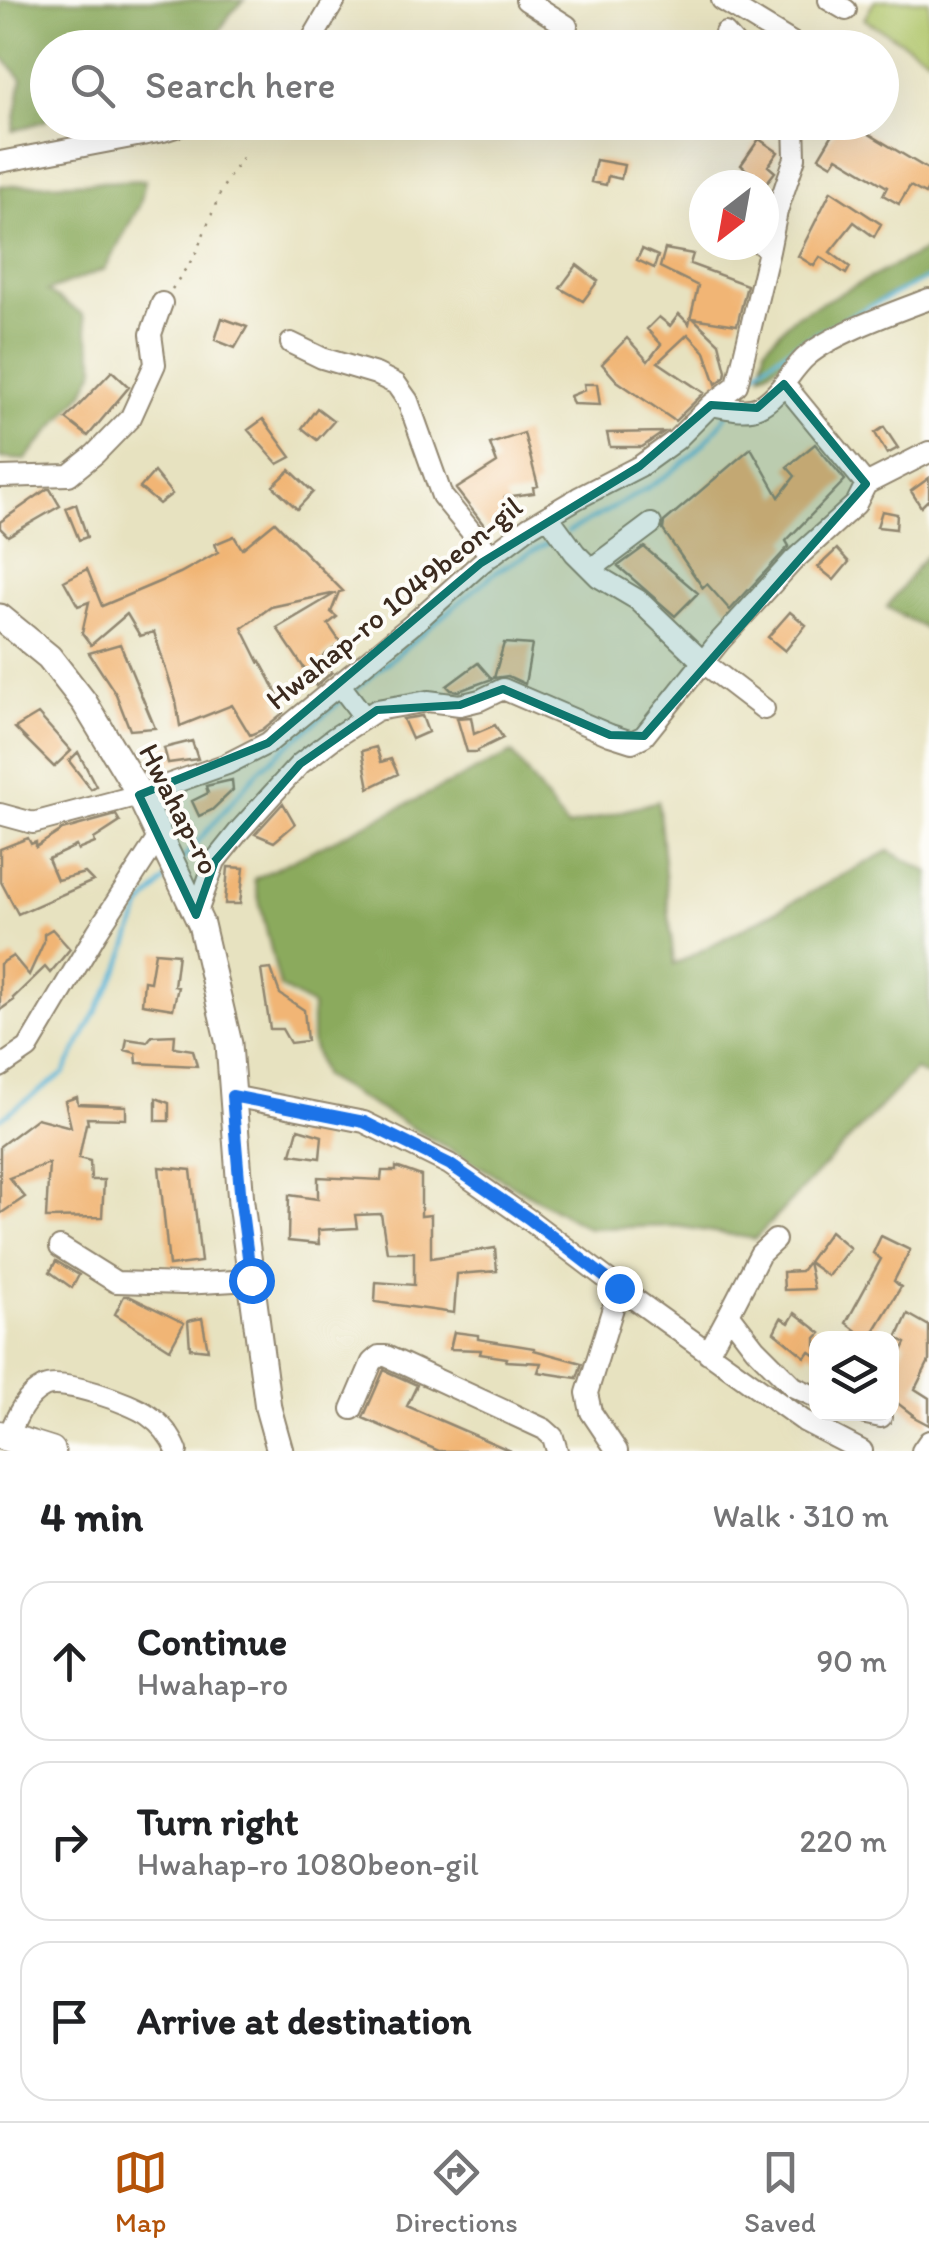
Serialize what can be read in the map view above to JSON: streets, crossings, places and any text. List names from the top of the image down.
{
  "streets": {
    "main road": ["Hwahap-ro"],
    "street": ["Hwahap-ro 1049beon-gil"]
  },
  "crossings": [
    ["Hwahap-ro 1049beon-gil", "Hwahap-ro"]
  ],
  "north": "bottom left",
  "page": {
    "search": "Search here",
    "heading": ["4 min", "Walk · 310 m"],
    "list": [
      ["Continue", "Hwahap-ro", "90 m"],
      ["Turn right", "Hwahap-ro 1080beon-gil", "220 m"],
      "Arrive at destination"
    ],
    "nav": ["Map", "Directions", "Saved"]
  }
}
